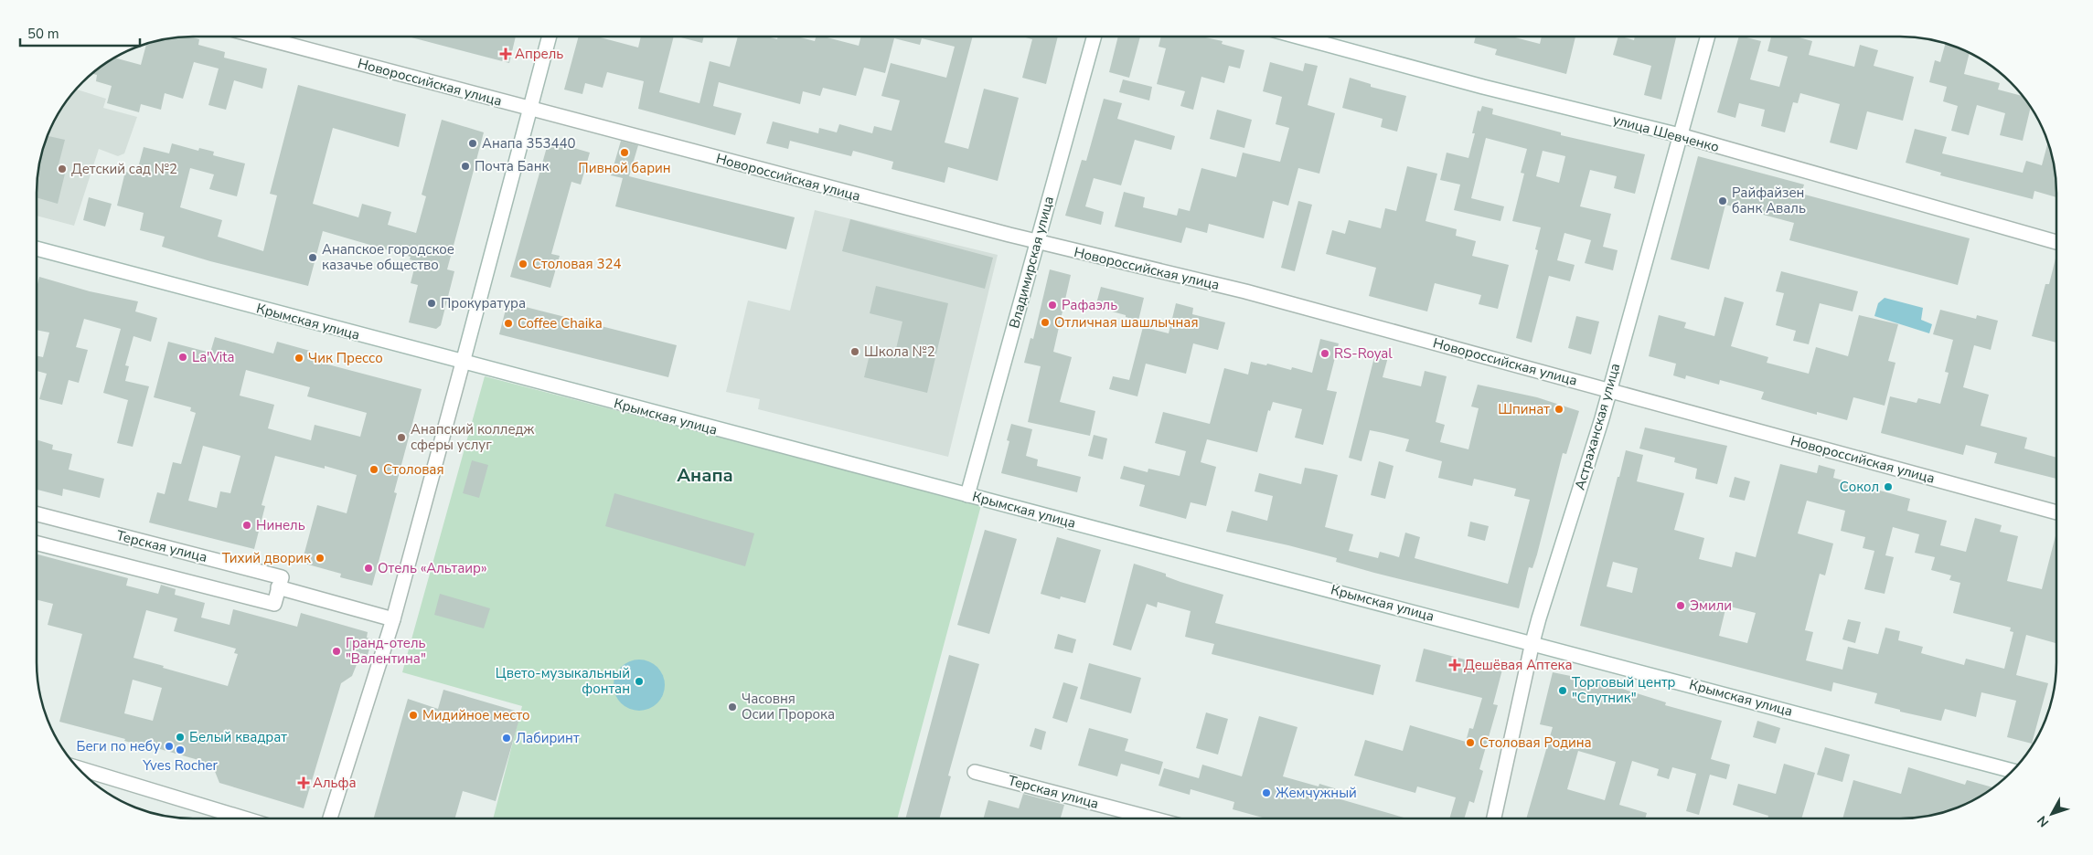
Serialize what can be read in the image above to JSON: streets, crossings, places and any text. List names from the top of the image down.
{
  "streets": {
    "street": [
      "Новороссийская улица",
      "улица Шевченко",
      "Владимирская улица",
      "Крымская улица",
      "Астраханская улица",
      "Терская улица"
    ]
  },
  "crossings": [
    ["Новороссийская улица", "Владимирская улица"],
    ["Новороссийская улица", "Астраханская улица"],
    ["улица Шевченко", "Астраханская улица"],
    ["Владимирская улица", "Крымская улица"],
    ["Крымская улица", "Астраханская улица"]
  ],
  "districts": ["Анапа"],
  "places": {
    "health": ["Апрель", "Дешёвая Аптека", "Альфа"],
    "other": [
      "Анапа 353440",
      "Пивной барин",
      "Почта Банк",
      "Детский сад №2",
      "Райфайзен банк Аваль",
      "Анапское городское казачье общество",
      "Столовая 324",
      "Прокуратура",
      "Рафаэль",
      "Отличная шашлычная",
      "Coffee Chaika",
      "Школа №2",
      "RS-Royal",
      "La'Vita",
      "Чик Прессо",
      "Шпинат",
      "Анапский колледж сферы услуг",
      "Столовая",
      "Сокол",
      "Нинель",
      "Тихий дворик",
      "Отель «Альтаир»",
      "Эмили",
      "Гранд-отель \"Валентина\"",
      "Цвето-музыкальный фонтан",
      "Торговый центр \"Спутник\"",
      "Часовня Осии Пророка",
      "Мидийное место",
      "Белый квадрат",
      "Лабиринт",
      "Столовая Родина",
      "Беги по небу",
      "Yves Rocher",
      "Жемчужный"
    ]
  },
  "scale_bar": "50 m",
  "north": "bottom left"
}
